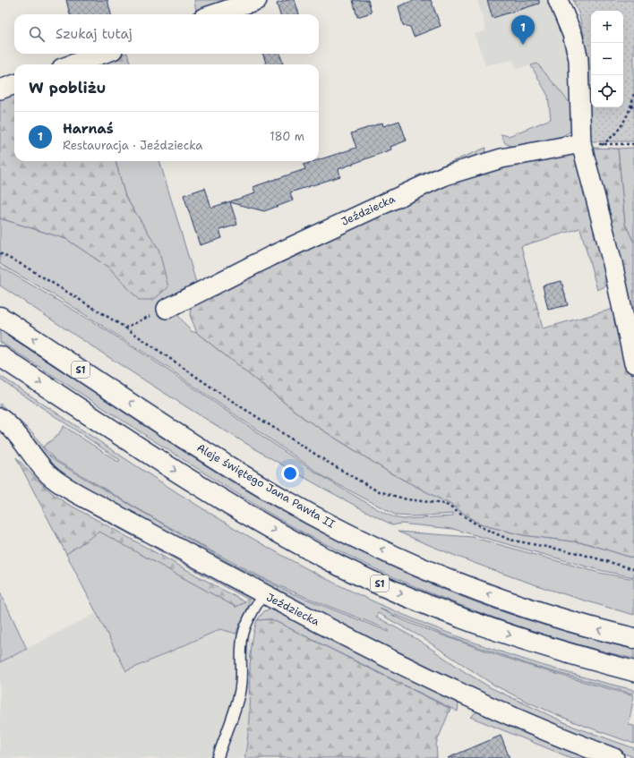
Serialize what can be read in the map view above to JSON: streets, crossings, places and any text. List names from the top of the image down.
{
  "streets": {
    "highway": ["S1", "Aleje świętego Jana Pawła II"],
    "street": ["Jeździecka"]
  },
  "page": {
    "map_buttons": ["+", "−"],
    "search": "Szukaj tutaj",
    "pins": "1",
    "heading": "W pobliżu",
    "list": [
      {
        "mark": "1",
        "name": "Harnaś",
        "note": "Restauracja · Jeździecka",
        "value": "180 m"
      }
    ]
  }
}
